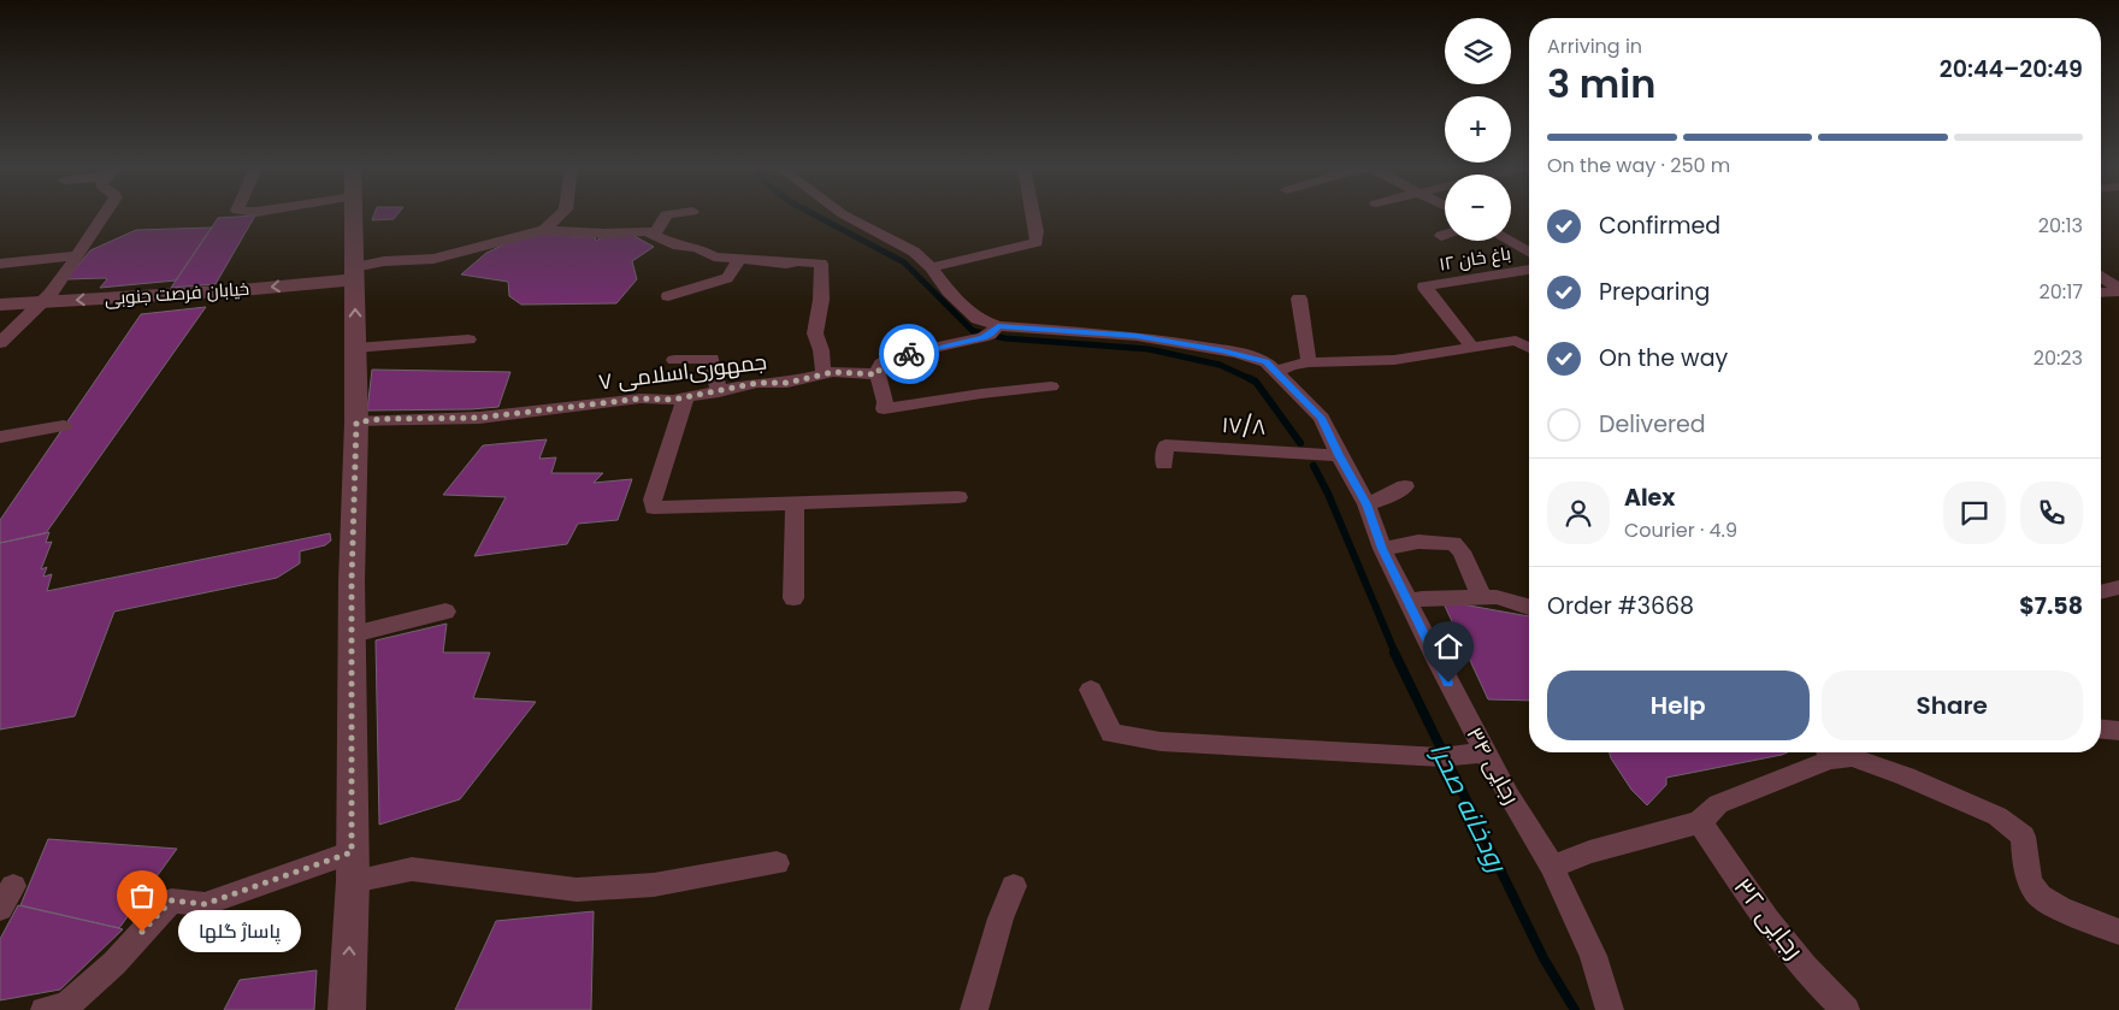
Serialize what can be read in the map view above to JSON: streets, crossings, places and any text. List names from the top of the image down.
{
  "streets": {
    "street": [
      "باغ خان ۱۲",
      "خیابان فرصت جنوبی",
      "جمهوری‌اسلامی ۷",
      "۱۷/۸",
      "رجایی ۳۴",
      "رجایی ۳۲"
    ]
  },
  "crossings": [
    ["۱۷/۸", "رجایی ۳۴"]
  ],
  "one_way": ["خیابان فرصت جنوبی"],
  "water": ["رودخانه صحرا"],
  "places": ["پاساژ گلها"],
  "page": {
    "map_buttons": ["+", "−"],
    "heading": ["3 min", "Arriving in", "20:44–20:49"],
    "panel": [
      "Alex",
      "Courier · 4.9",
      "Order #3668",
      "$7.58"
    ],
    "bar": "On the way · 250 m",
    "list": [
      ["Confirmed", "20:13"],
      ["Preparing", "20:17"],
      ["On the way", "20:23"],
      "Delivered"
    ],
    "buttons": ["Help", "Share"],
    "bubble": "پاساژ گلها"
  }
}
